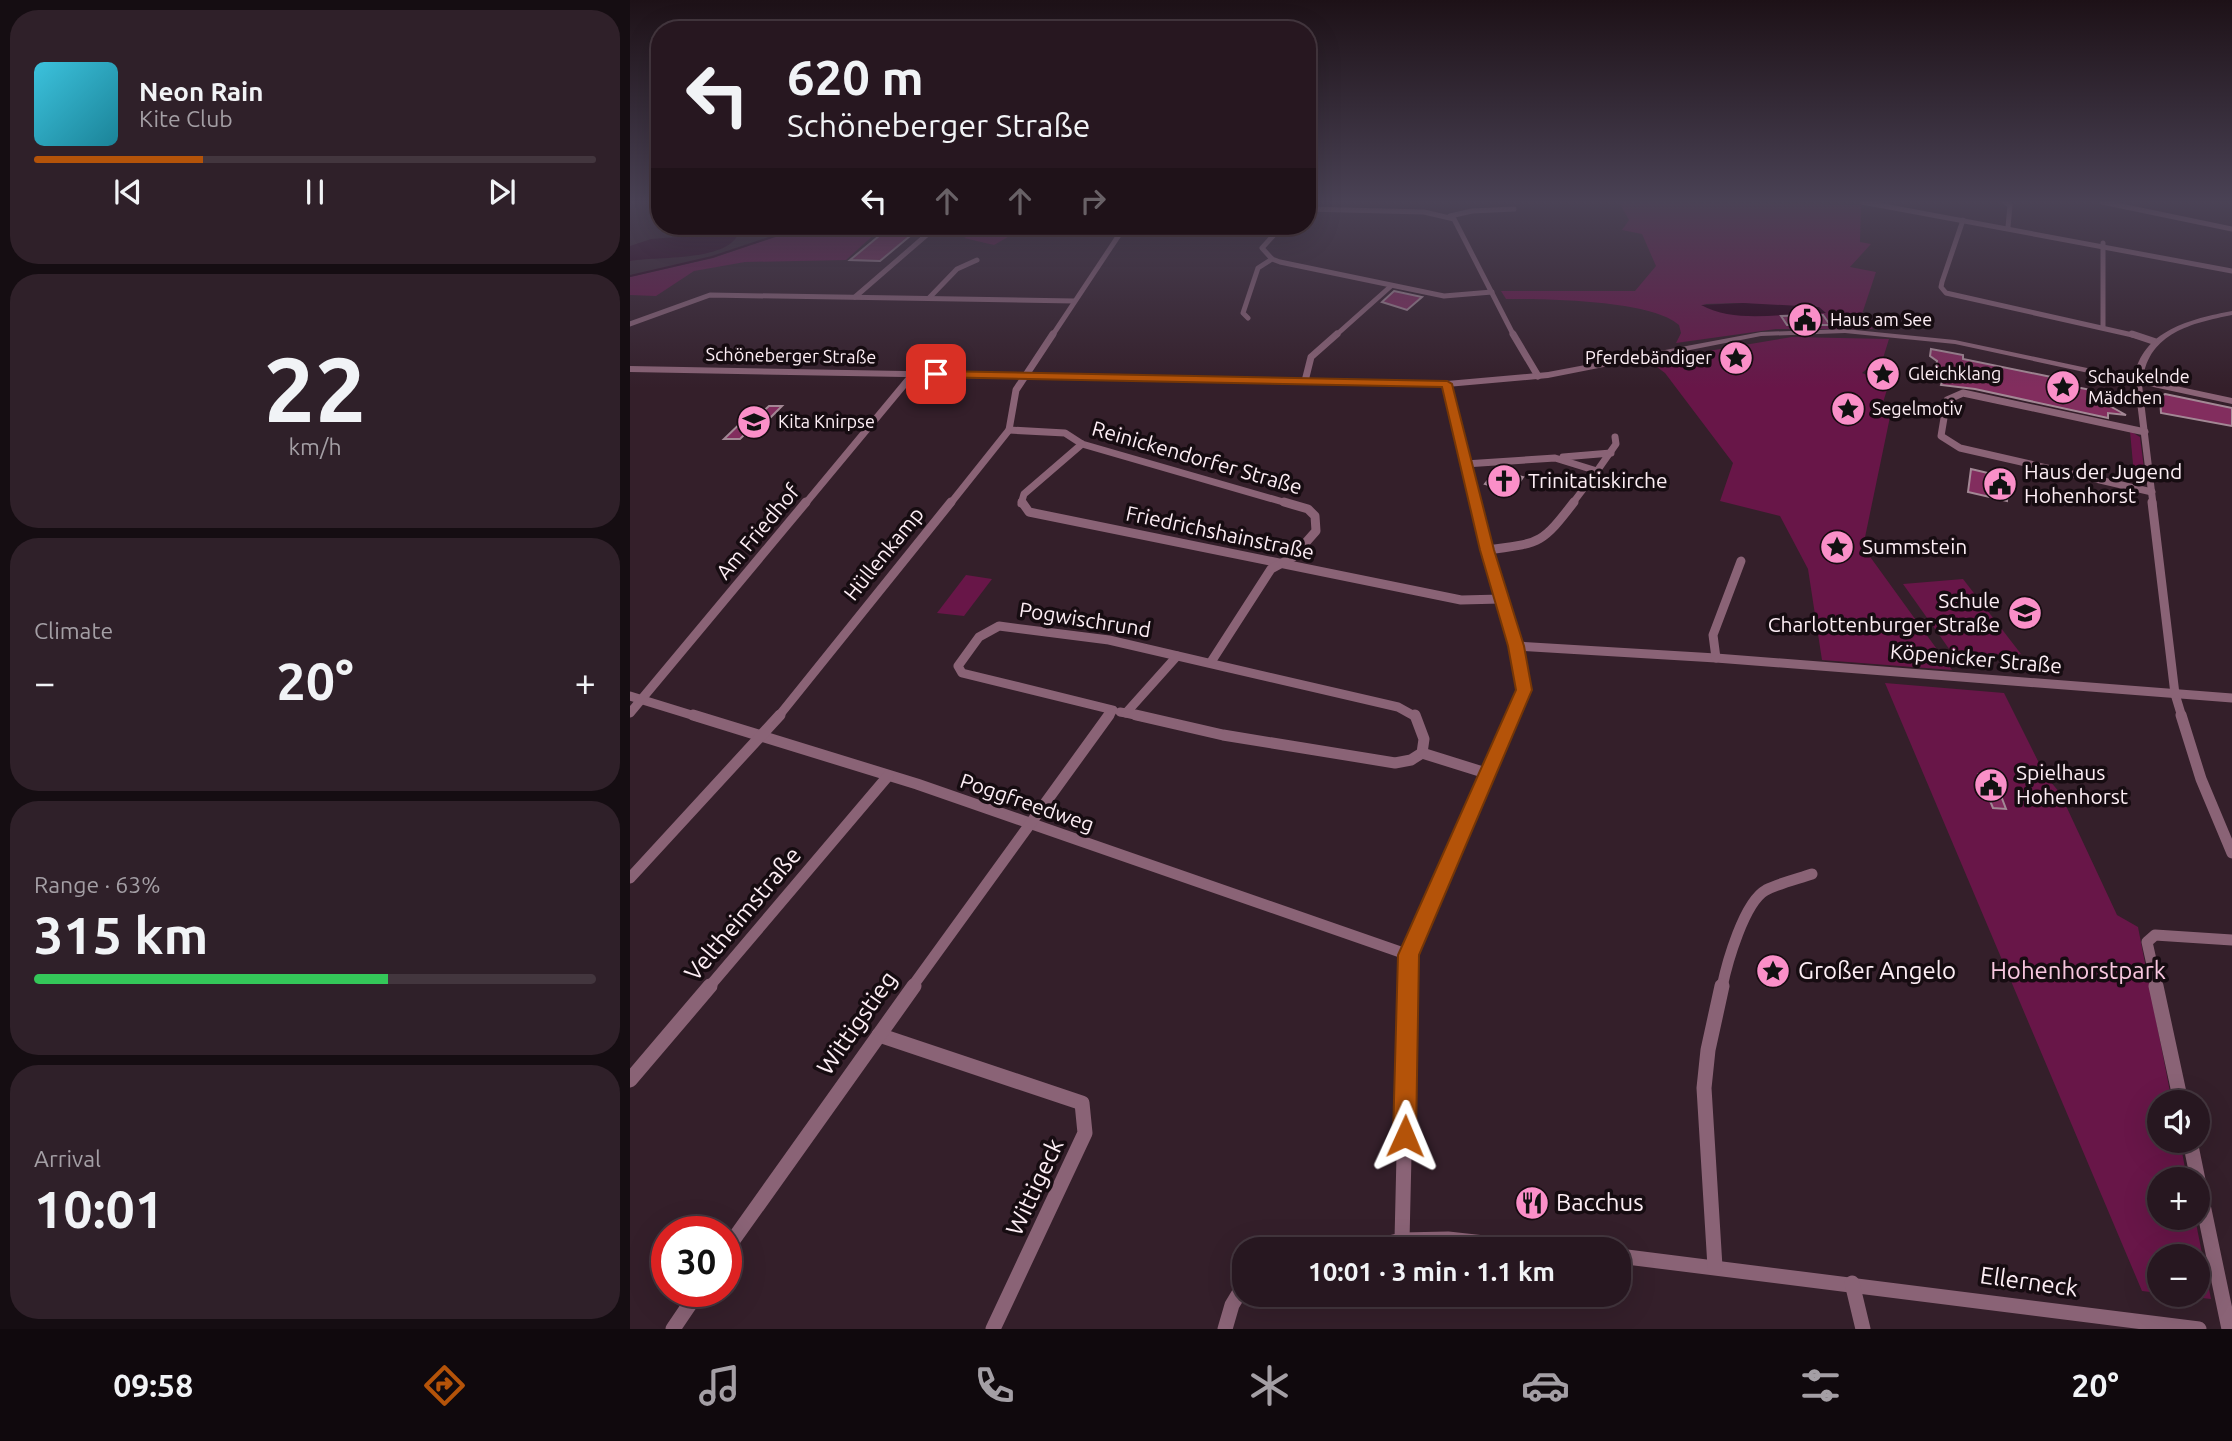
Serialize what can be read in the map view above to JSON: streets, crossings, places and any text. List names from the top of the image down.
{
  "streets": {
    "street": [
      "Schöneberger Straße",
      "Reinickendorfer Straße",
      "Am Friedhof",
      "Friedrichshainstraße",
      "Hüllenkamp",
      "Pogwischrund",
      "Köpenicker Straße",
      "Poggfreedweg",
      "Veltheimstraße",
      "Wittigstieg",
      "Wittigeck",
      "Ellerneck"
    ]
  },
  "crossings": [
    ["Schöneberger Straße", "Am Friedhof"],
    ["Schöneberger Straße", "Hüllenkamp"],
    ["Reinickendorfer Straße", "Friedrichshainstraße"],
    ["Reinickendorfer Straße", "Hüllenkamp"],
    ["Reinickendorfer Straße", "Pogwischrund"],
    ["Am Friedhof", "Poggfreedweg"],
    ["Hüllenkamp", "Poggfreedweg"],
    ["Poggfreedweg", "Veltheimstraße"],
    ["Poggfreedweg", "Wittigstieg"],
    ["Wittigstieg", "Wittigeck"]
  ],
  "parks": ["Hohenhorstpark"],
  "places": {
    "public building": ["Haus am See", "Haus der Jugend Hohenhorst", "Spielhaus Hohenhorst"],
    "place": [
      "Pferdebändiger",
      "Gleichklang",
      "Schaukelnde Mädchen",
      "Segelmotiv",
      "Summstein",
      "Großer Angelo"
    ],
    "school or university": ["Kita Knirpse", "Schule Charlottenburger Straße"],
    "church": ["Trinitatiskirche"],
    "restaurant": ["Bacchus"]
  },
  "page": {
    "turn": ["620 m", "Schöneberger Straße"],
    "song": ["Neon Rain", "Kite Club"],
    "tile": [
      ["22", "km/h"],
      "Climate",
      ["Range · 63%", "315 km"],
      ["Arrival", "10:01"]
    ],
    "heat": ["−", "20°", "+"],
    "map_buttons": ["+", "−"],
    "limit": "30",
    "trip": "10:01 · 3 min · 1.1 km",
    "tabs": ["09:58", "20°"]
  }
}
